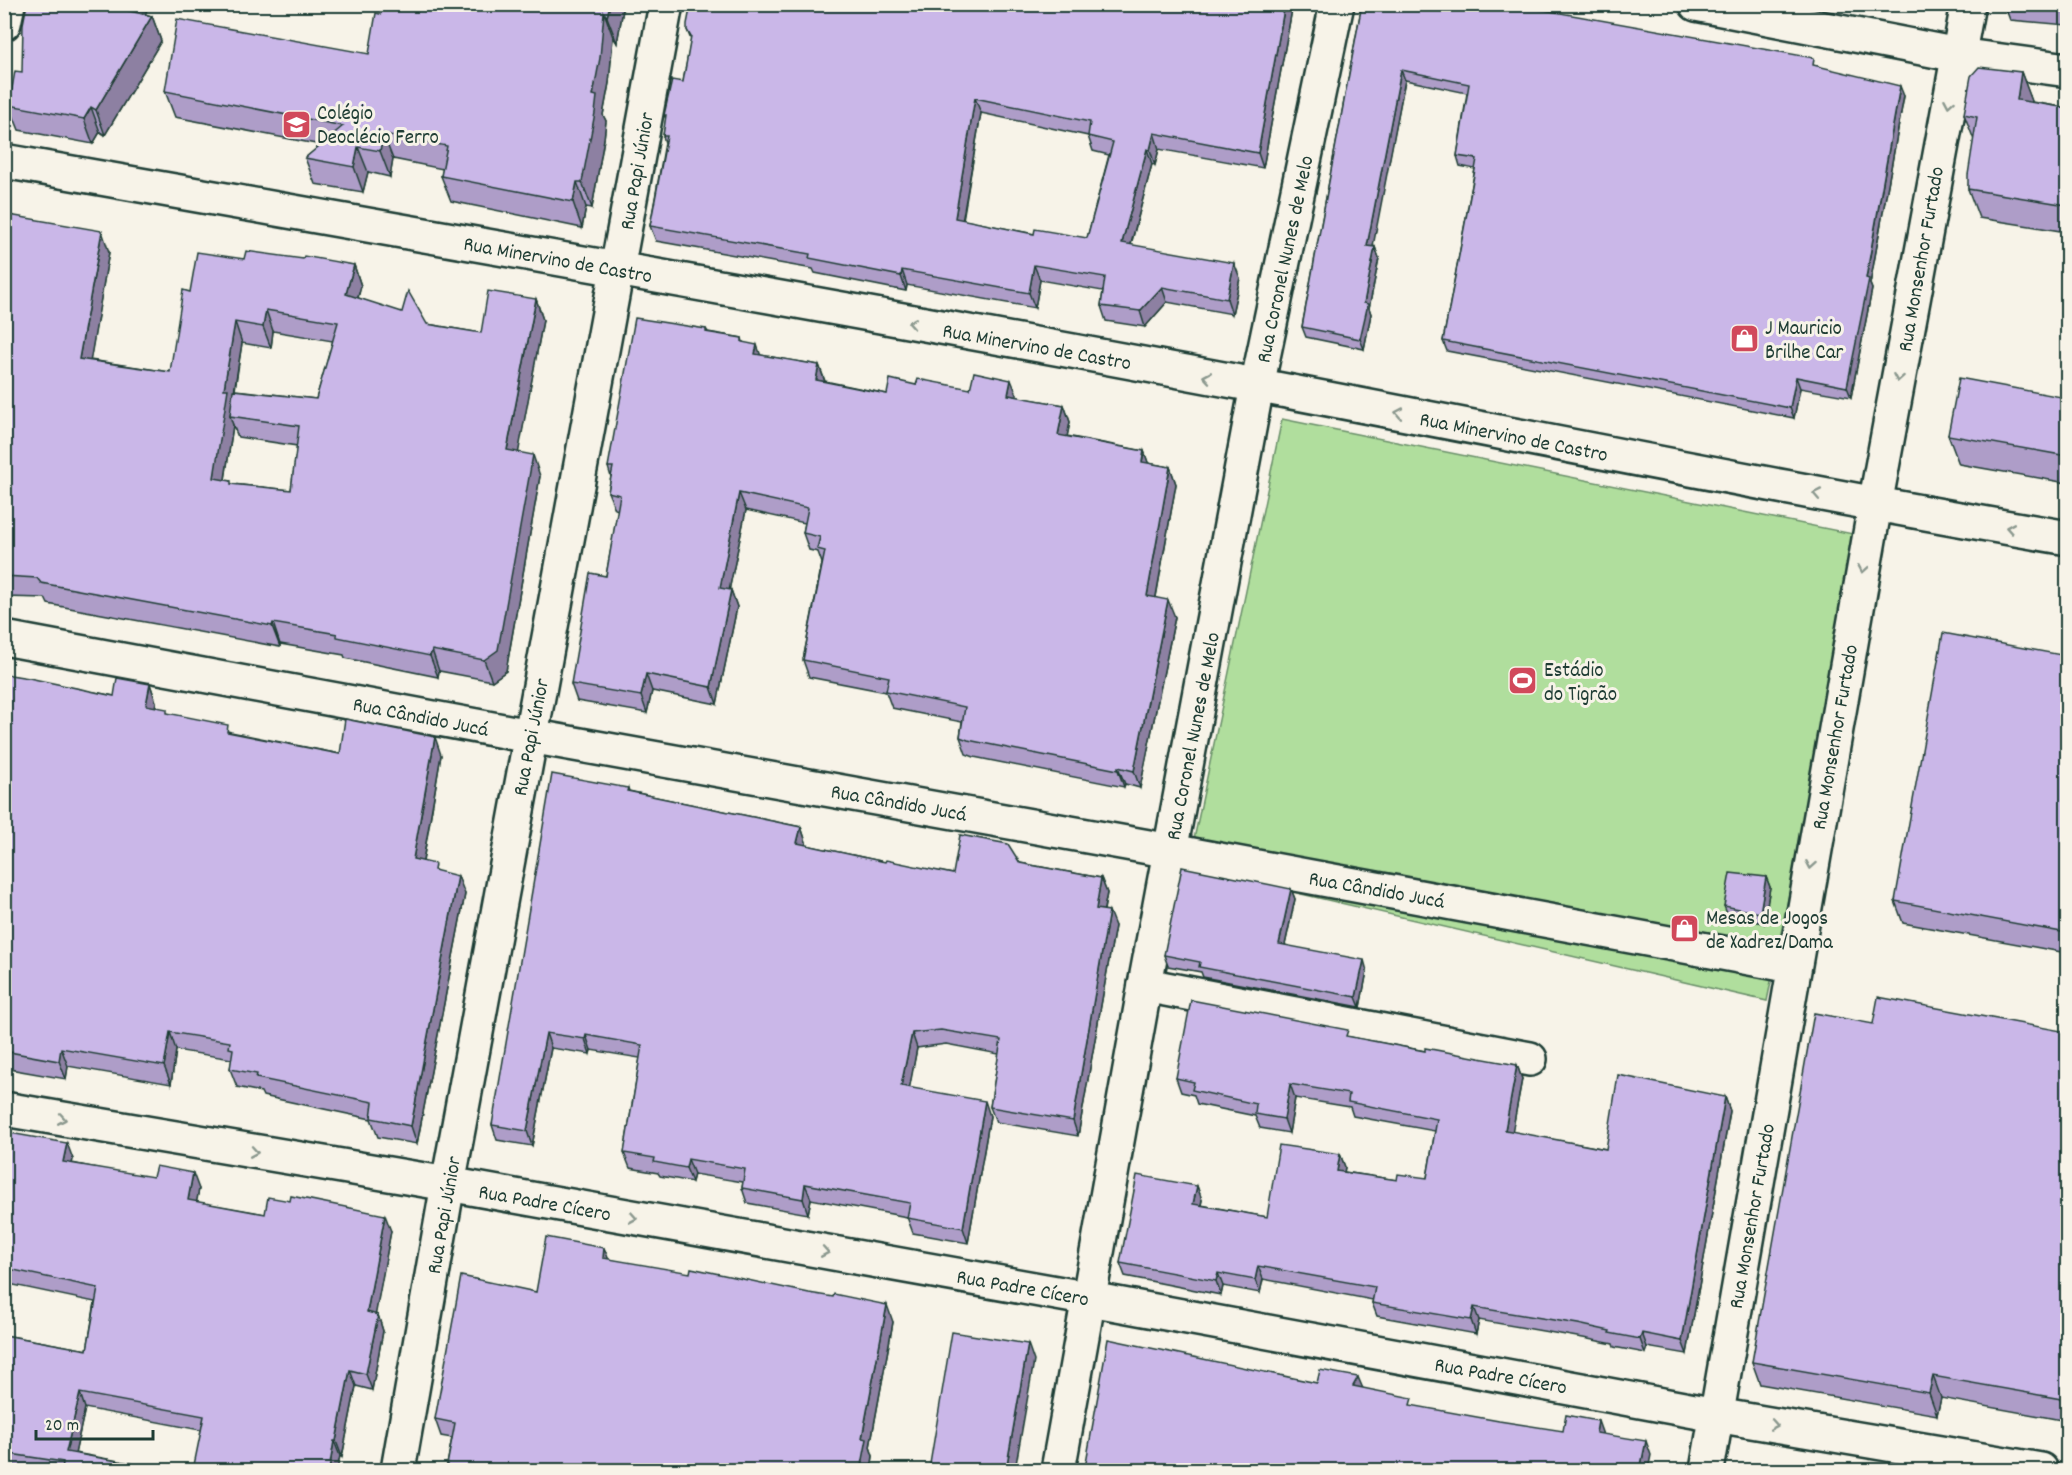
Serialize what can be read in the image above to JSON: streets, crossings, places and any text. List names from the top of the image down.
{
  "streets": {
    "street": [
      "Rua Papi Júnior",
      "Rua Minervino de Castro",
      "Rua Coronel Nunes de Melo",
      "Rua Monsenhor Furtado",
      "Rua Cândido Jucá",
      "Rua Padre Cícero"
    ]
  },
  "crossings": [
    ["Rua Papi Júnior", "Rua Minervino de Castro"],
    ["Rua Papi Júnior", "Rua Cândido Jucá"],
    ["Rua Papi Júnior", "Rua Padre Cícero"],
    ["Rua Minervino de Castro", "Rua Coronel Nunes de Melo"],
    ["Rua Minervino de Castro", "Rua Monsenhor Furtado"],
    ["Rua Coronel Nunes de Melo", "Rua Cândido Jucá"],
    ["Rua Coronel Nunes de Melo", "Rua Padre Cícero"],
    ["Rua Monsenhor Furtado", "Rua Cândido Jucá"],
    ["Rua Monsenhor Furtado", "Rua Padre Cícero"]
  ],
  "one_way": ["Rua Minervino de Castro", "Rua Monsenhor Furtado", "Rua Padre Cícero"],
  "places": {
    "school or university": ["Colégio Deoclécio Ferro"],
    "shop": ["J Mauricio Brilhe Car", "Mesas de Jogos de Xadrez/Dama"],
    "sports": ["Estádio do Tigrão"]
  },
  "scale_bar": "20 m"
}
